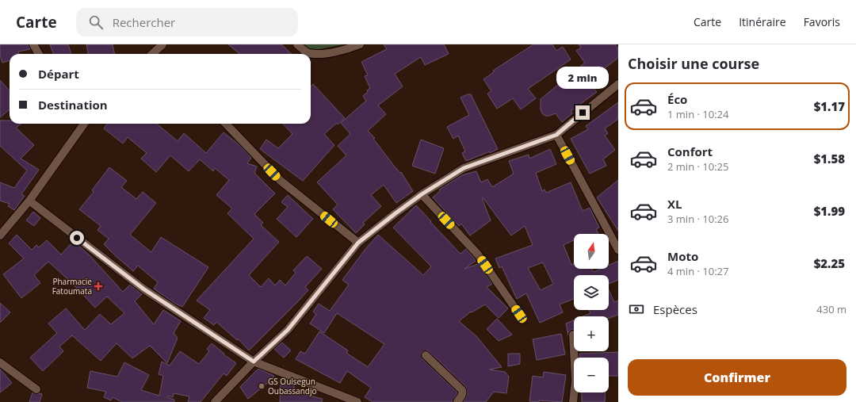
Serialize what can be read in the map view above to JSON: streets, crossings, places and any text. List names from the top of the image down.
{
  "places": {
    "health": ["Pharmacie Fatoumata"],
    "other": ["GS Oulsegun Oubassandjo"]
  },
  "north": "top",
  "page": {
    "header": "Carte",
    "search": "Rechercher",
    "nav": ["Carte", "Itinéraire", "Favoris"],
    "heading": "Choisir une course",
    "banner": ["Départ", "Destination"],
    "bubble": "2 min",
    "list": [
      {
        "name": "Éco",
        "note": "1 min · 10:24",
        "value": "$1.17"
      },
      {
        "name": "Confort",
        "note": "2 min · 10:25",
        "value": "$1.58"
      },
      {
        "name": "XL",
        "note": "3 min · 10:26",
        "value": "$1.99"
      },
      {
        "name": "Moto",
        "note": "4 min · 10:27",
        "value": "$2.25"
      }
    ],
    "map_buttons": ["+", "−"],
    "pay": ["Espèces", "430 m"],
    "buttons": "Confirmer"
  }
}
